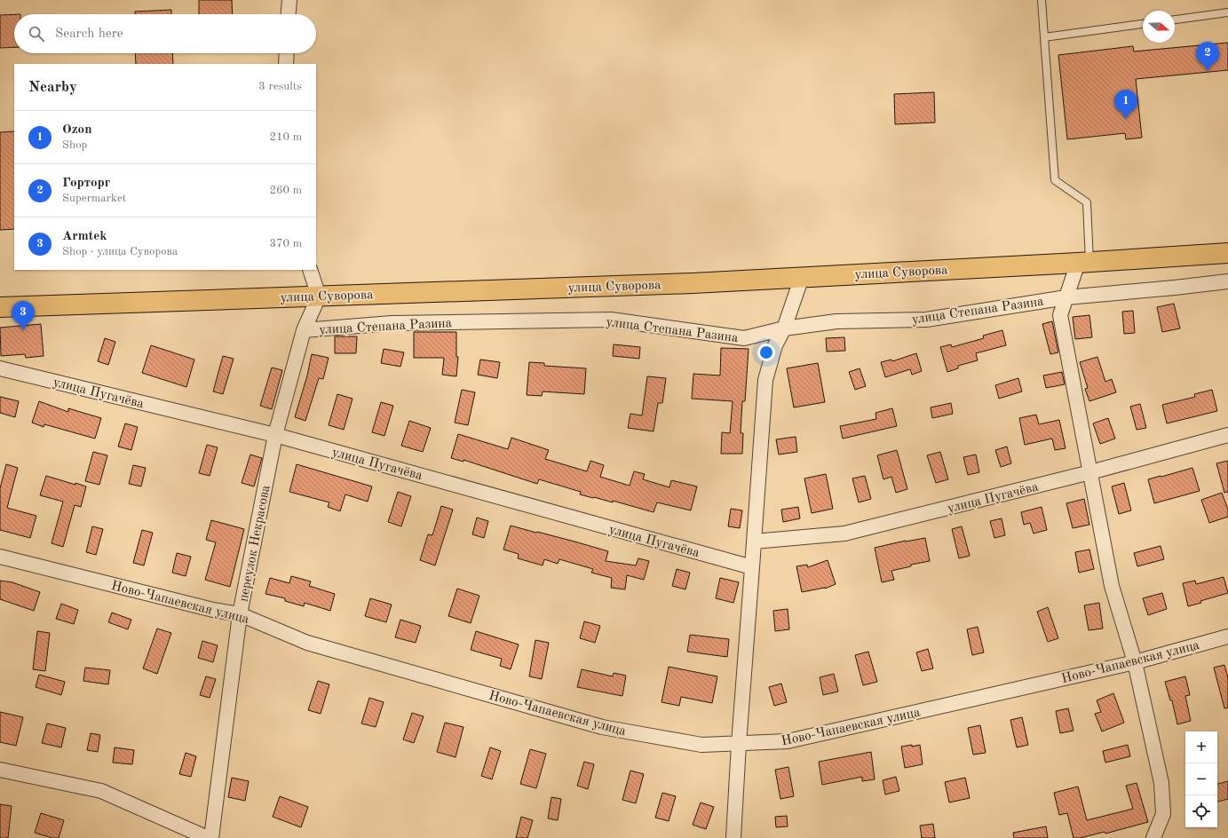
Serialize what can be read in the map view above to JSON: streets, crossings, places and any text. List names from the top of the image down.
{
  "streets": {
    "main road": ["улица Суворова"],
    "street": [
      "улица Степана Разина",
      "улица Пугачёва",
      "переулок Некрасова",
      "Ново-Чапаевская улица"
    ]
  },
  "crossings": [
    ["улица Суворова", "переулок Некрасова"],
    ["улица Степана Разина", "переулок Некрасова"],
    ["улица Пугачёва", "переулок Некрасова"],
    ["переулок Некрасова", "Ново-Чапаевская улица"]
  ],
  "north": "right",
  "page": {
    "search": "Search here",
    "pins": ["2", "1", "3"],
    "heading": ["Nearby", "3 results"],
    "list": [
      {
        "mark": "1",
        "name": "Ozon",
        "note": "Shop",
        "value": "210 m"
      },
      {
        "mark": "2",
        "name": "Горторг",
        "note": "Supermarket",
        "value": "260 m"
      },
      {
        "mark": "3",
        "name": "Armtek",
        "note": "Shop · улица Суворова",
        "value": "370 m"
      }
    ],
    "map_buttons": ["+", "−"]
  }
}
